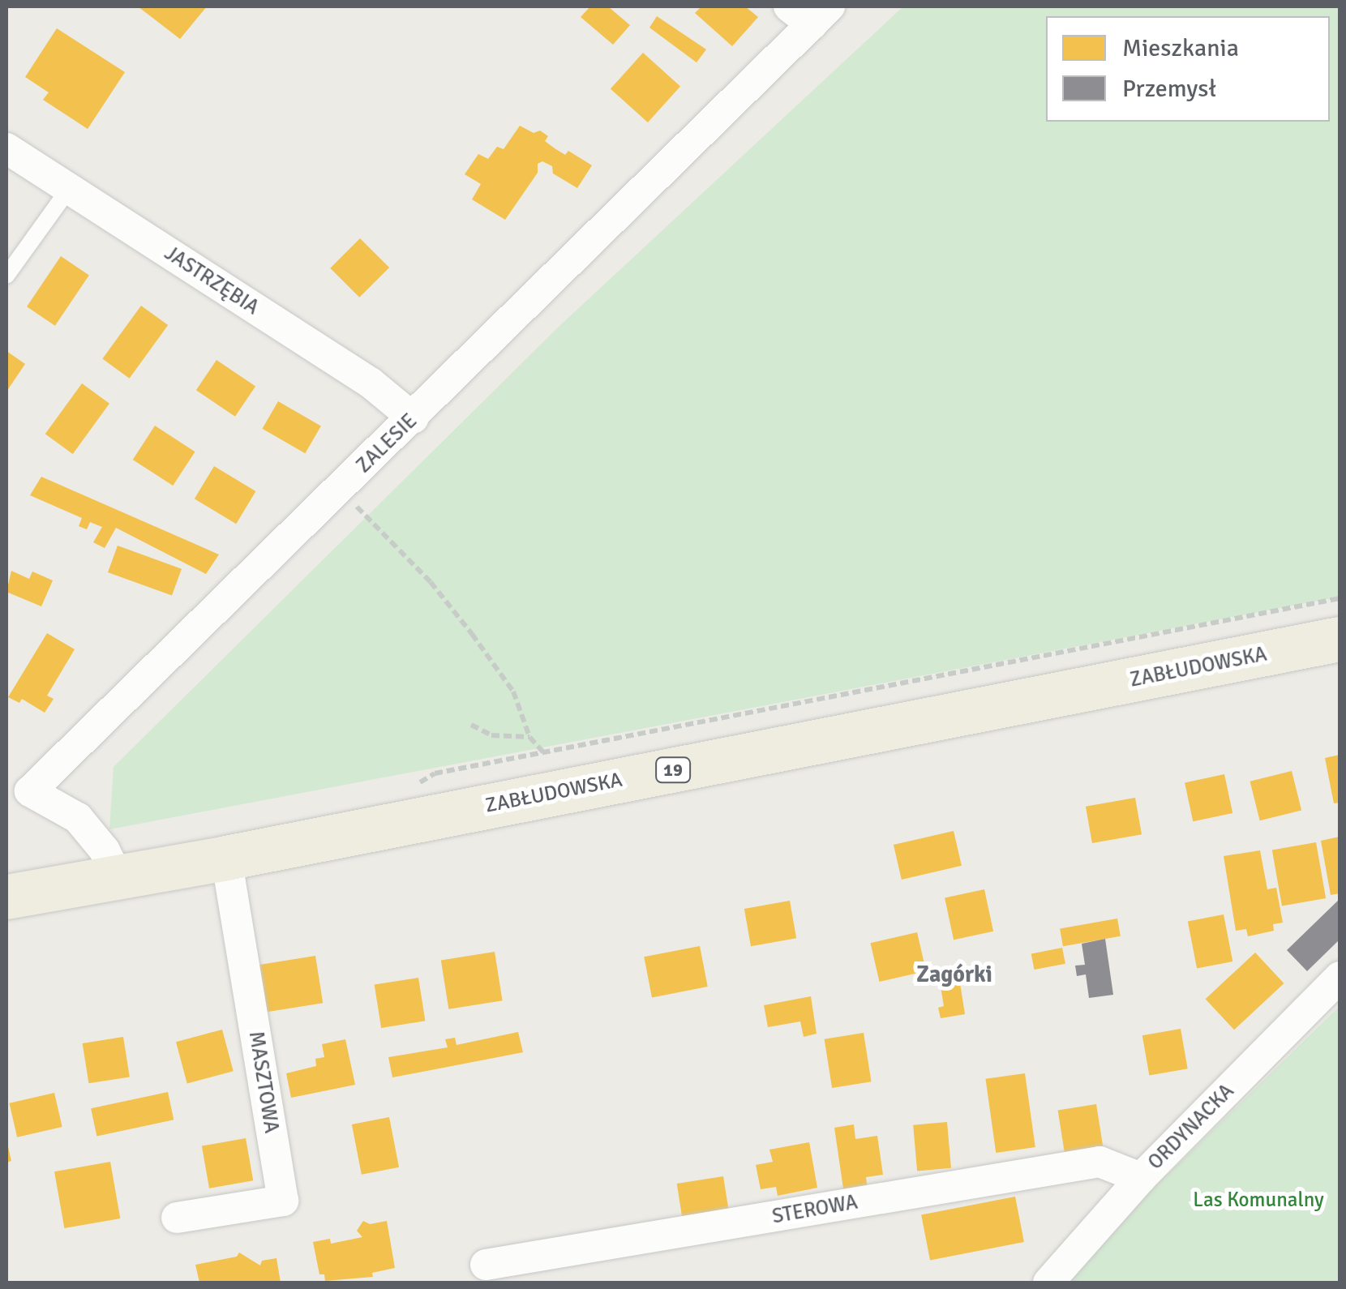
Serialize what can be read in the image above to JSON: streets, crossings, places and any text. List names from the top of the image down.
{
  "streets": {
    "highway": ["ZABŁUDOWSKA", "19"],
    "street": [
      "JASTRZĘBIA",
      "ZALESIE",
      "MASZTOWA",
      "ORDYNACKA",
      "STEROWA"
    ]
  },
  "crossings": [
    ["JASTRZĘBIA", "ZALESIE"],
    ["ZALESIE", "ZABŁUDOWSKA"],
    ["ZABŁUDOWSKA", "MASZTOWA"],
    ["ORDYNACKA", "STEROWA"]
  ],
  "districts": ["Zagórki"],
  "parks": ["Las Komunalny"],
  "legend": ["Mieszkania", "Przemysł"]
}
